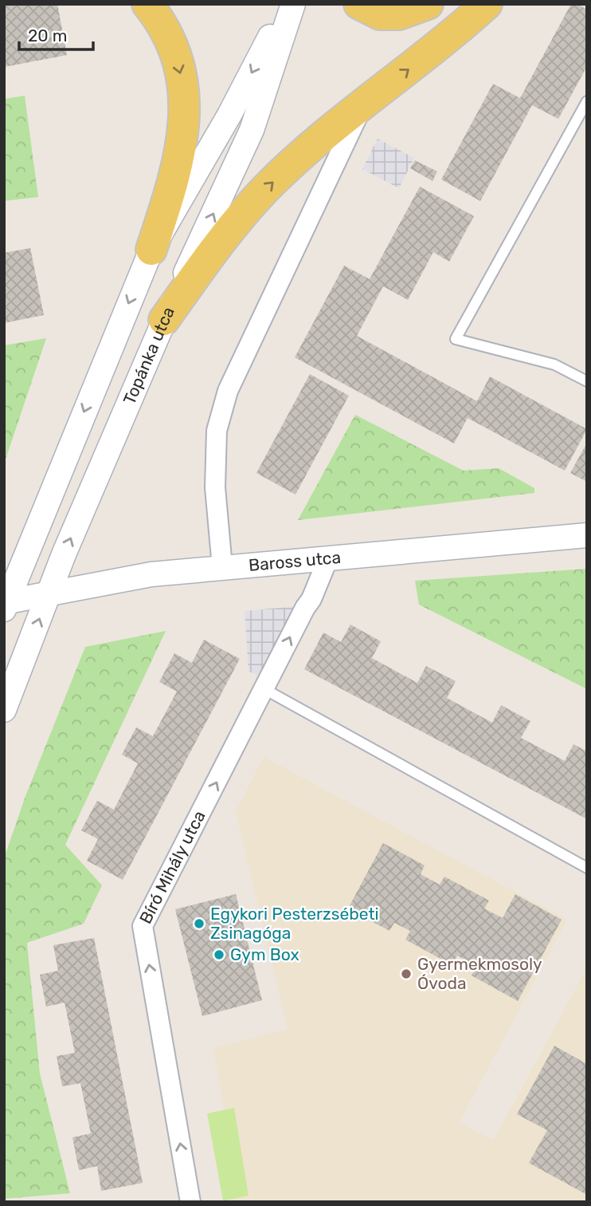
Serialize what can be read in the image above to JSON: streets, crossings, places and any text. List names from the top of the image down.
{
  "streets": {
    "street": ["Topánka utca", "Baross utca", "Bíró Mihály utca"]
  },
  "crossings": [
    ["Topánka utca", "Baross utca"],
    ["Baross utca", "Bíró Mihály utca"]
  ],
  "one_way": ["Bíró Mihály utca"],
  "places": ["Egykori Pesterzsébeti Zsinagóga", "Gym Box", "Gyermekmosoly Óvoda"],
  "scale_bar": "20 m"
}
